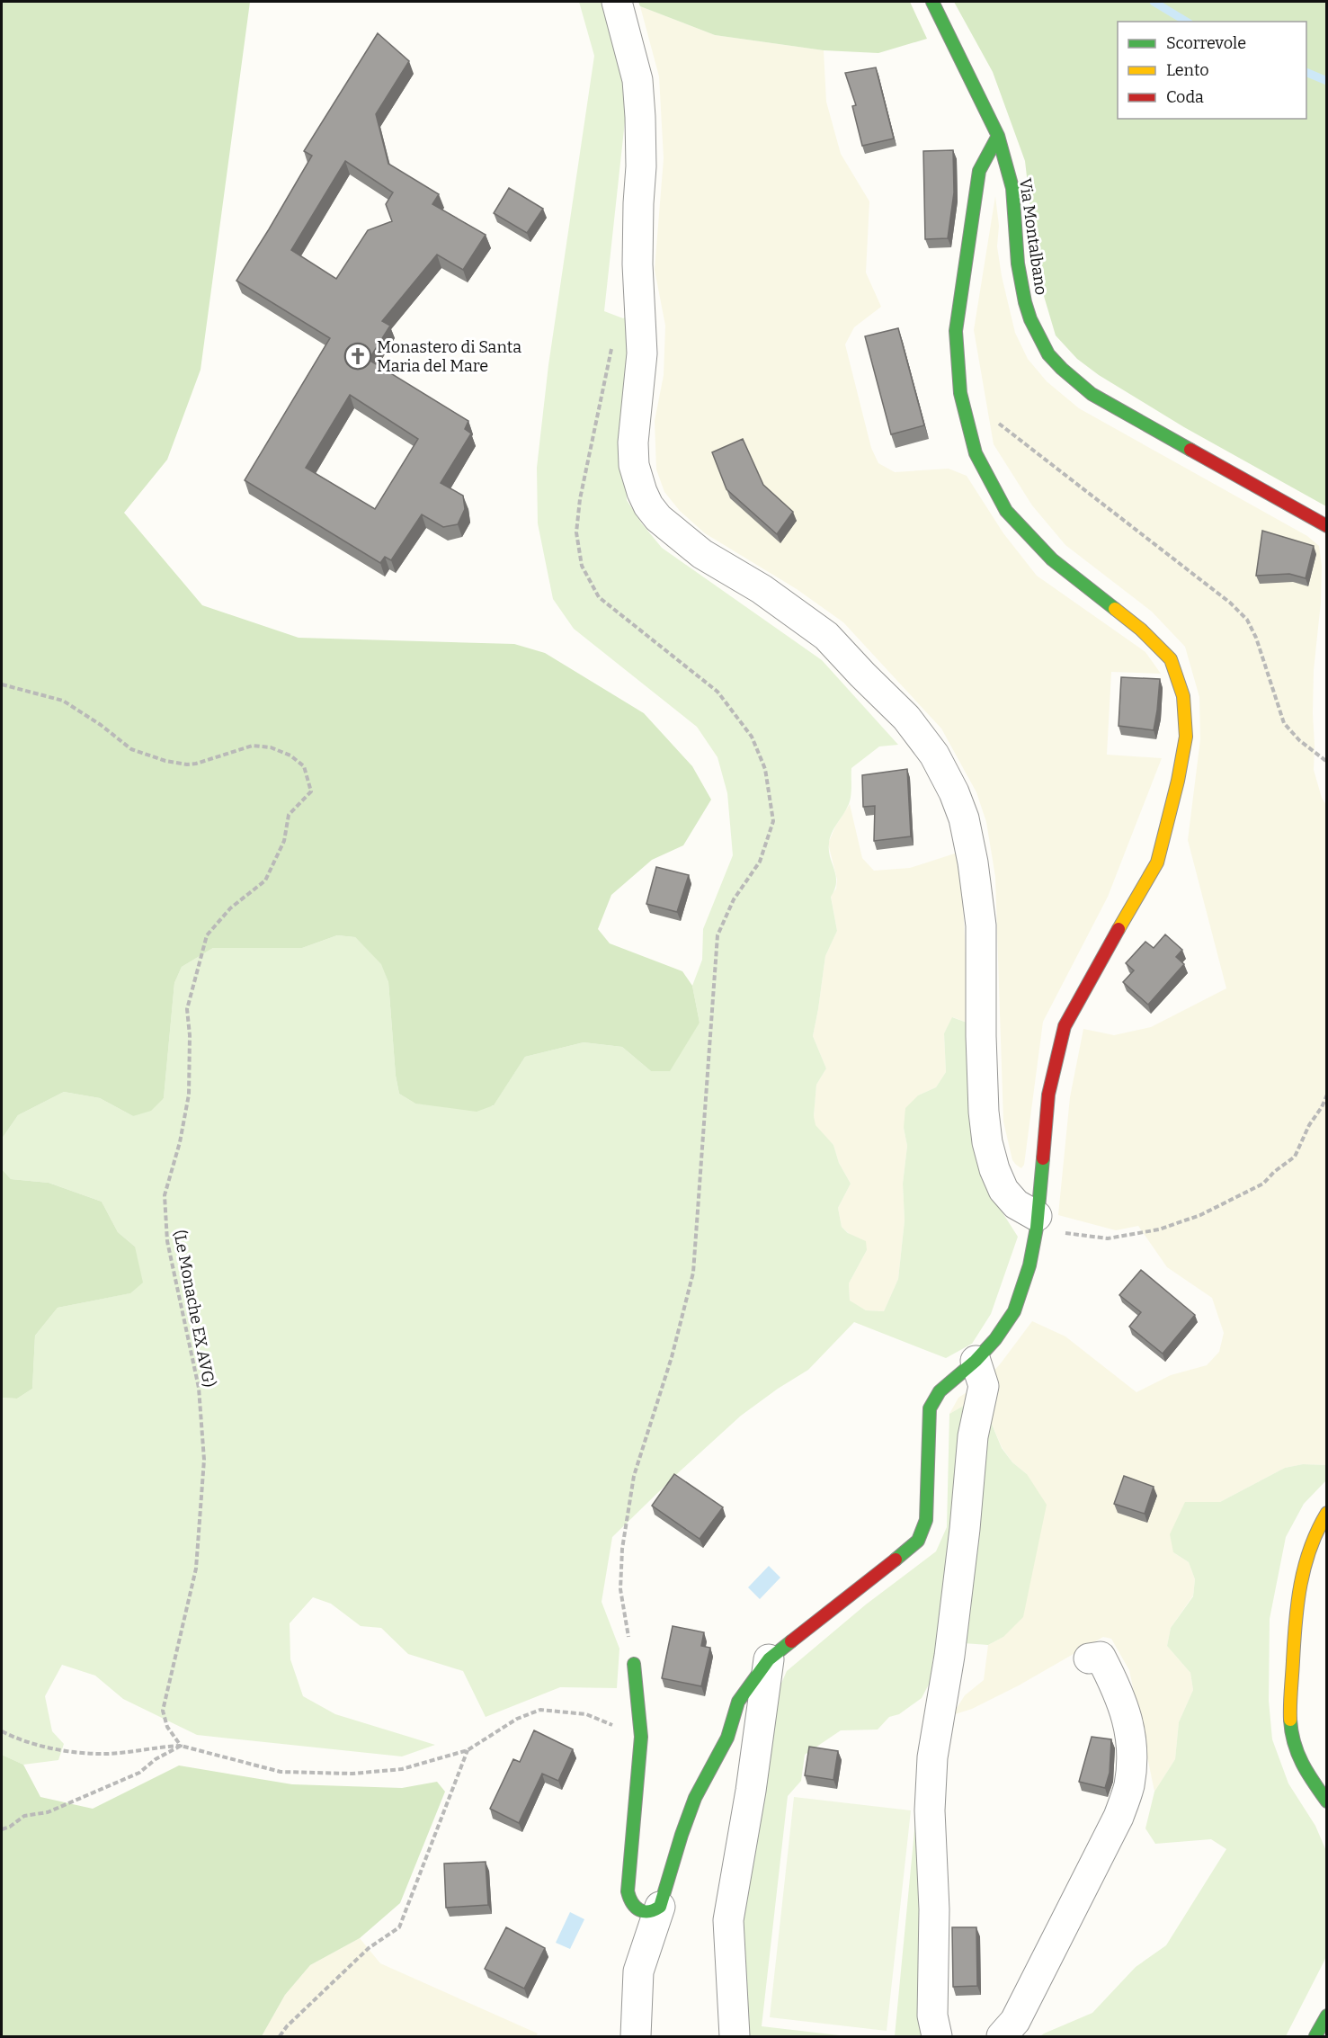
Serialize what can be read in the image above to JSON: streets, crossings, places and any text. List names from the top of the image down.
{
  "streets": {
    "street": ["Via Montalbano"],
    "path": ["(Le Monache EX AVG)"]
  },
  "places": {
    "church": ["Monastero di Santa Maria del Mare"]
  },
  "legend": ["Scorrevole", "Lento", "Coda"]
}
